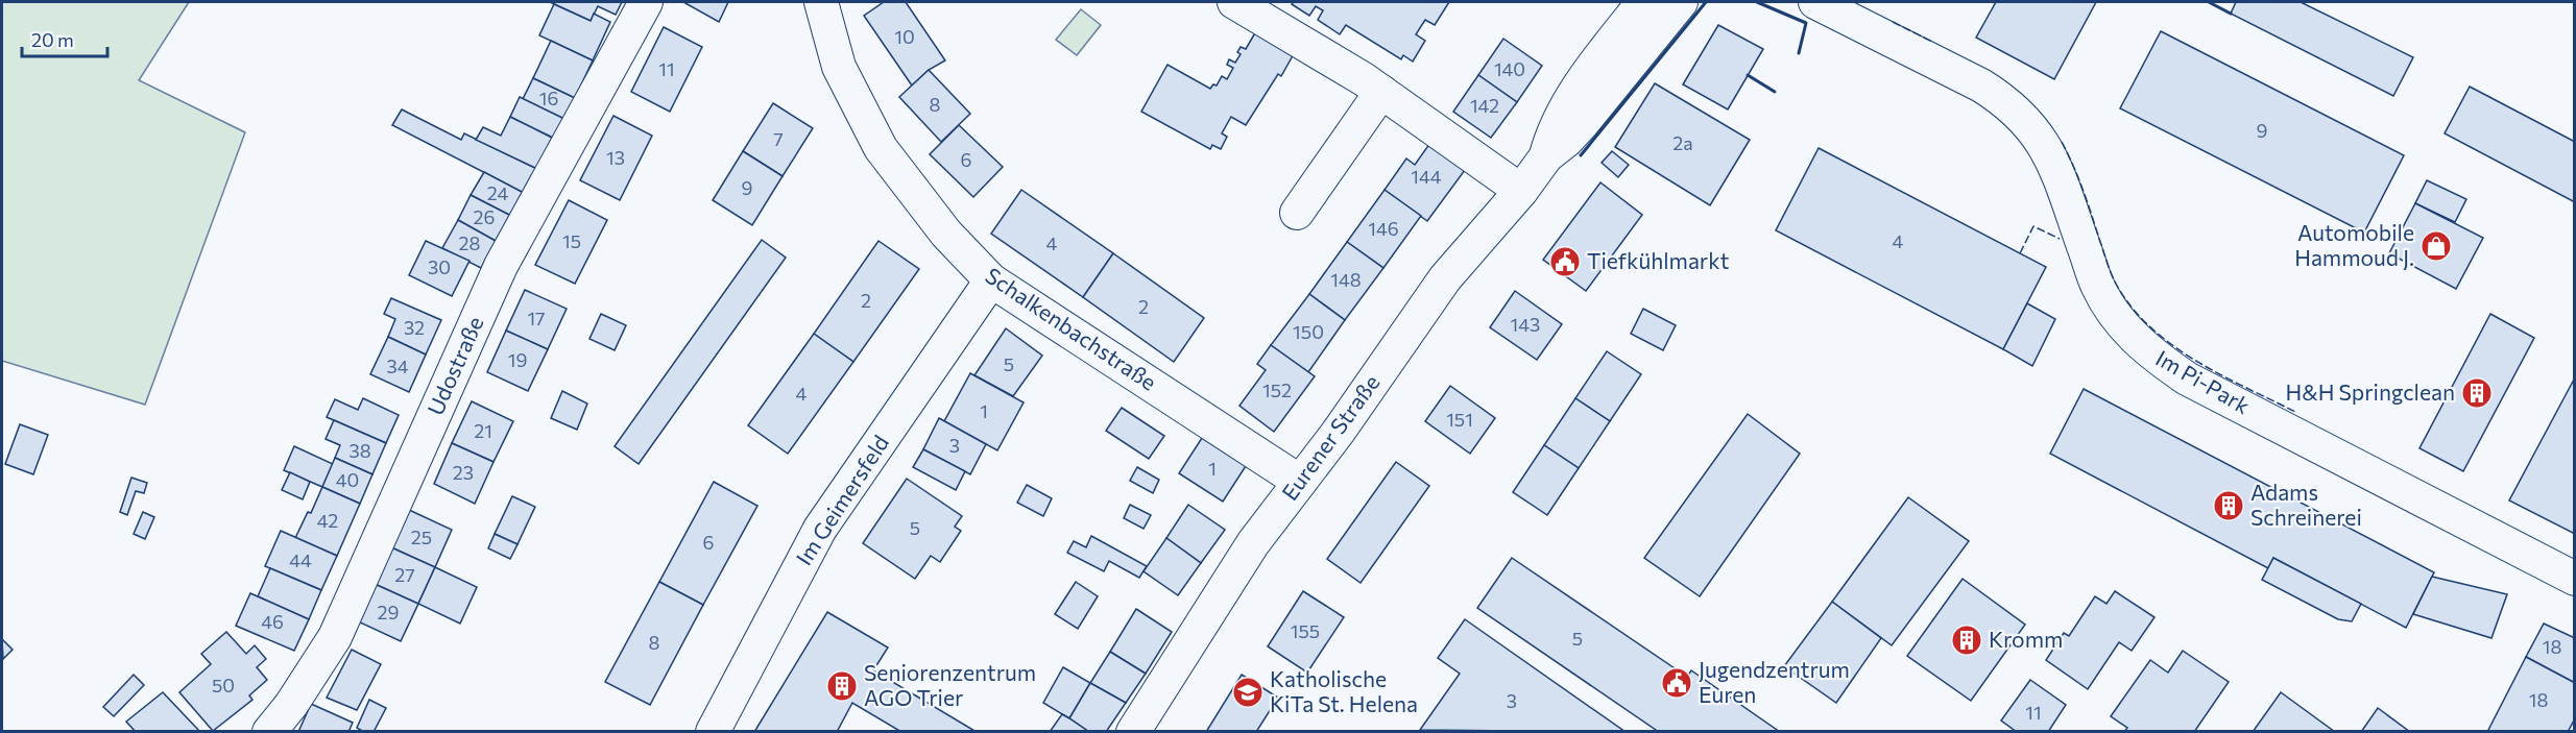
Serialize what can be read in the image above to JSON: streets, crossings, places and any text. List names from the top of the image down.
{
  "streets": {
    "street": [
      "Schalkenbachstraße",
      "Udostraße",
      "Im Pi-Park",
      "Eurener Straße",
      "Im Geimersfeld"
    ]
  },
  "crossings": [
    ["Schalkenbachstraße", "Eurener Straße"],
    ["Schalkenbachstraße", "Im Geimersfeld"]
  ],
  "places": {
    "shop": ["Automobile Hammoud J."],
    "public building": ["Tiefkühlmarkt", "Jugendzentrum Euren"],
    "building": [
      "H&H Springclean",
      "Adams Schreinerei",
      "Kromm",
      "Seniorenzentrum AGO Trier"
    ],
    "school or university": ["Katholische KiTa St. Helena"]
  },
  "house_numbers": [
    "10",
    "11",
    "140",
    "16",
    "8",
    "142",
    "9",
    "7",
    "2a",
    "13",
    "6",
    "144",
    "9",
    "24",
    "26",
    "146",
    "15",
    "4",
    "28",
    "4",
    "30",
    "148",
    "2",
    "2",
    "17",
    "143",
    "32",
    "150",
    "19",
    "5",
    "34",
    "152",
    "4",
    "1",
    "151",
    "21",
    "3",
    "38",
    "1",
    "23",
    "40",
    "42",
    "5",
    "25",
    "6",
    "44",
    "27",
    "29",
    "46",
    "155",
    "5",
    "8",
    "18",
    "50",
    "18",
    "3",
    "11"
  ],
  "scale_bar": "20 m"
}
